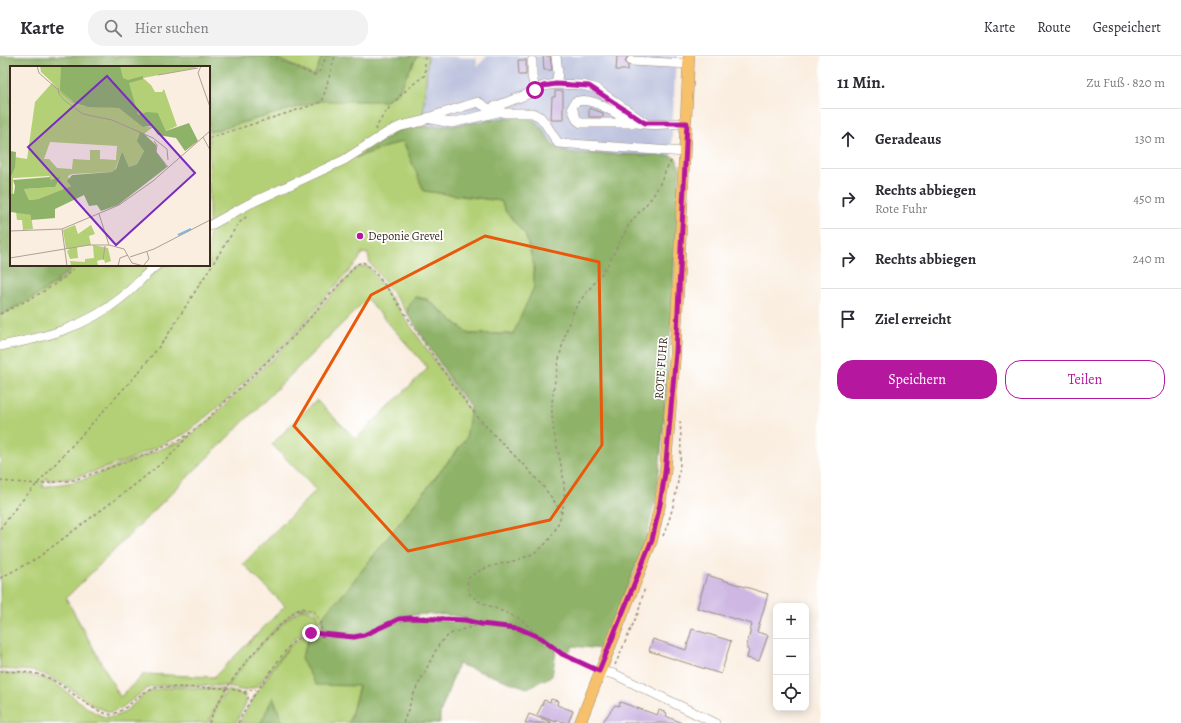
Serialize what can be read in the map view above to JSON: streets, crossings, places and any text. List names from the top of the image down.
{
  "streets": {
    "main road": ["ROTE FUHR"]
  },
  "places": ["Deponie Grevel"],
  "page": {
    "header": "Karte",
    "search": "Hier suchen",
    "nav": ["Karte", "Route", "Gespeichert"],
    "heading": ["11 Min.", "Zu Fuß · 820 m"],
    "list": [
      ["Geradeaus", "130 m"],
      ["Rechts abbiegen", "Rote Fuhr", "450 m"],
      ["Rechts abbiegen", "240 m"],
      "Ziel erreicht"
    ],
    "buttons": ["Speichern", "Teilen"],
    "map_buttons": ["+", "−"]
  }
}
